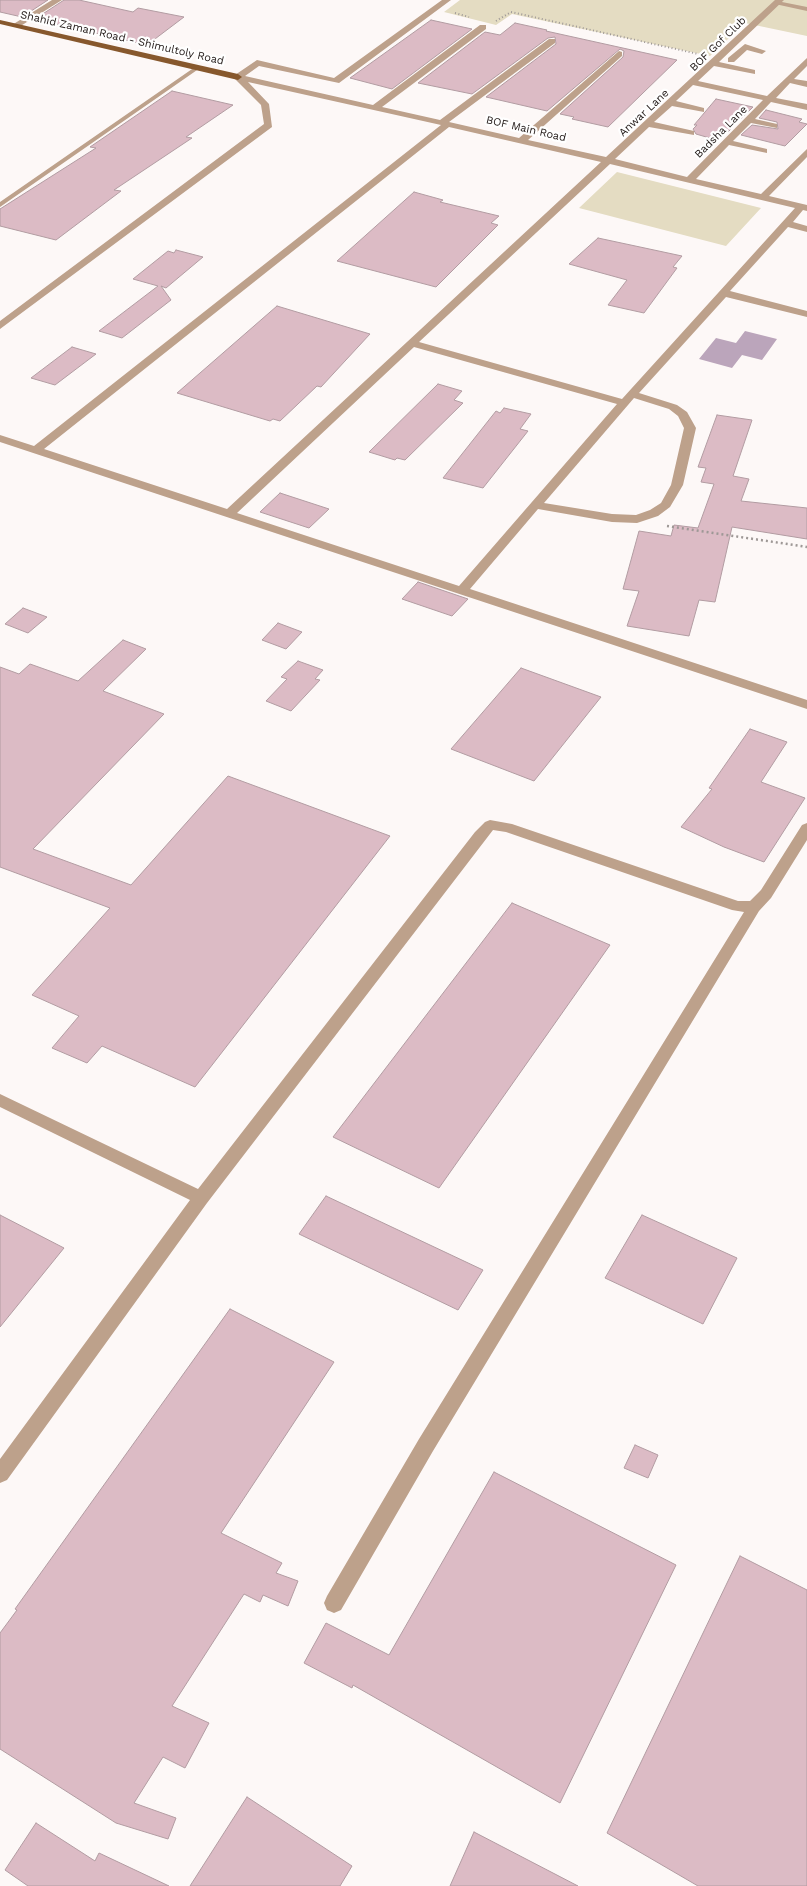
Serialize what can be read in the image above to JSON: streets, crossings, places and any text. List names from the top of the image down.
{
  "streets": {
    "main road": ["Shahid Zaman Road - Shimultoly Road"],
    "street": [
      "BOF Gof Club",
      "Anwar Lane",
      "BOF Main Road",
      "Badsha Lane"
    ]
  },
  "crossings": [
    ["Shahid Zaman Road - Shimultoly Road", "BOF Main Road"],
    ["BOF Gof Club", "Anwar Lane"],
    ["Anwar Lane", "BOF Main Road"],
    ["BOF Main Road", "Badsha Lane"]
  ]
}
